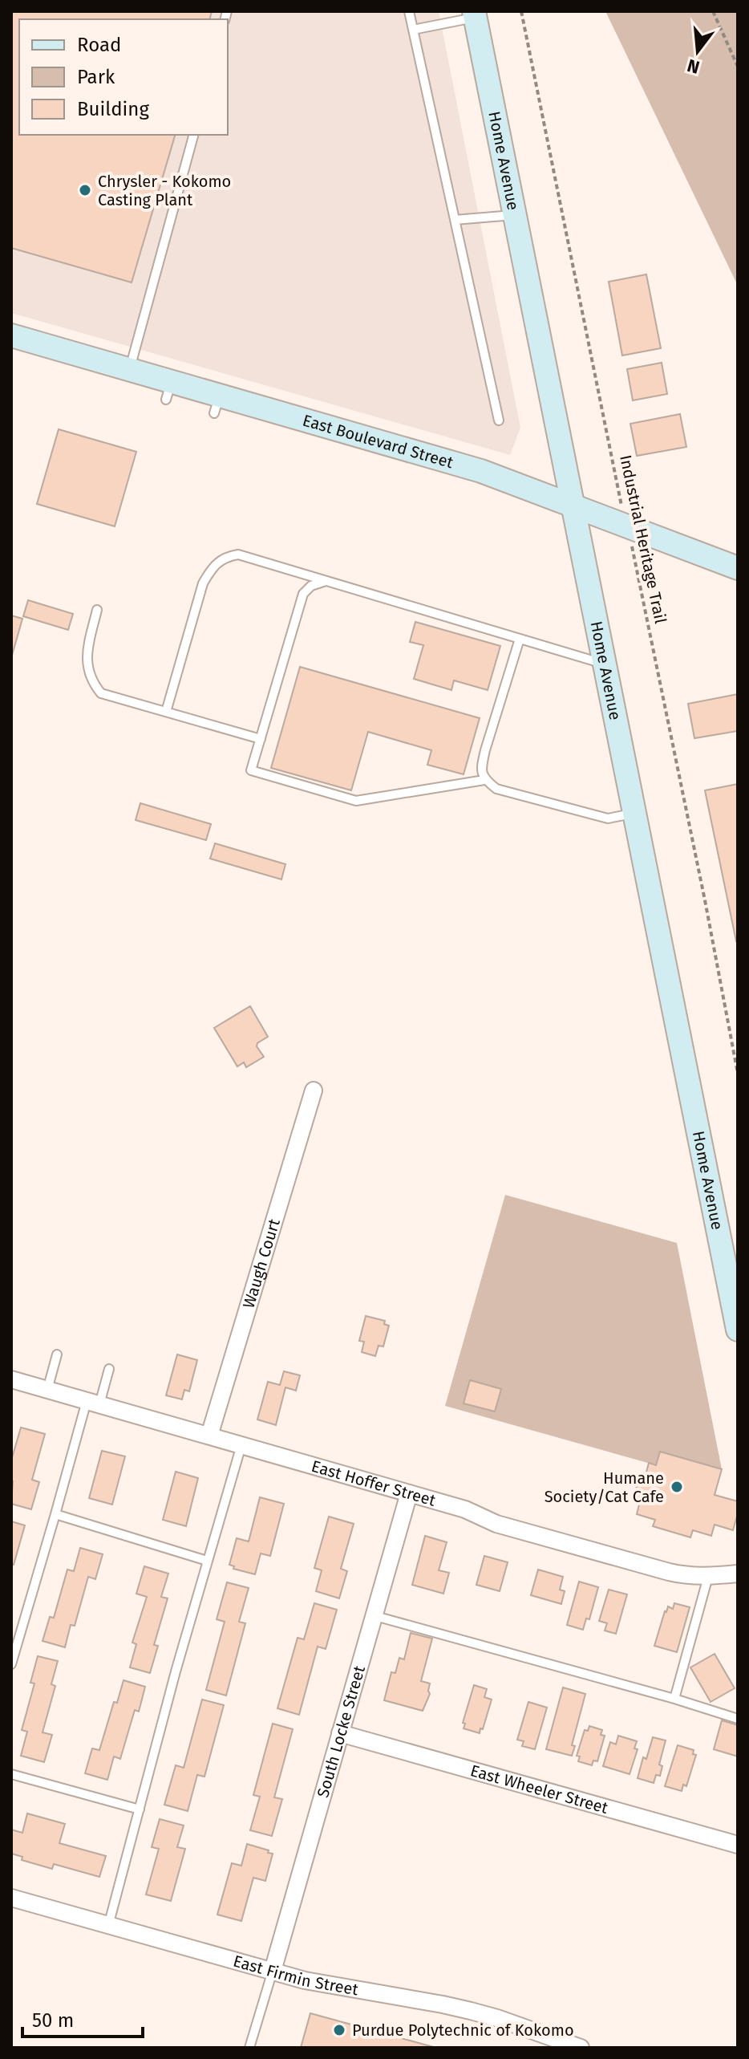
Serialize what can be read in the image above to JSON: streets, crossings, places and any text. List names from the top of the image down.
{
  "streets": {
    "main road": ["Home Avenue", "East Boulevard Street"],
    "street": [
      "Waugh Court",
      "East Hoffer Street",
      "South Locke Street",
      "East Wheeler Street",
      "East Firmin Street"
    ],
    "path": ["Industrial Heritage Trail"]
  },
  "crossings": [
    ["Home Avenue", "East Boulevard Street"],
    ["East Boulevard Street", "Industrial Heritage Trail"],
    ["Waugh Court", "East Hoffer Street"],
    ["East Hoffer Street", "South Locke Street"],
    ["South Locke Street", "East Wheeler Street"],
    ["South Locke Street", "East Firmin Street"]
  ],
  "places": ["Chrysler - Kokomo Casting Plant", "Humane Society/Cat Cafe", "Purdue Polytechnic of Kokomo"],
  "legend": ["Road", "Park", "Building"],
  "scale_bar": "50 m",
  "north": "bottom"
}
